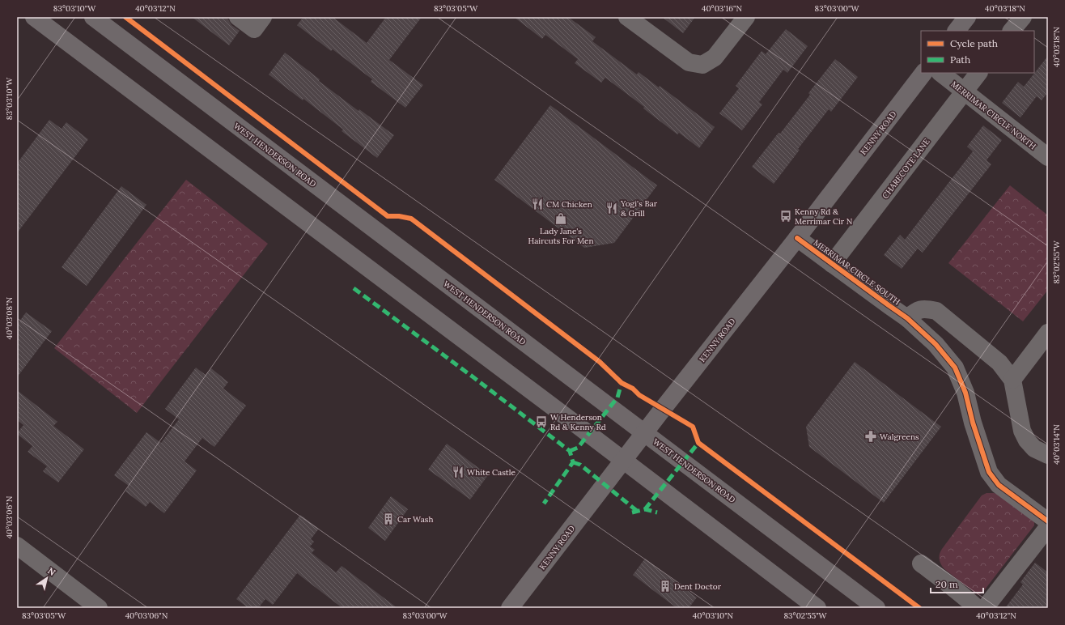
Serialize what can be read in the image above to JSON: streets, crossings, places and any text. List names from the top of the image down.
{
  "streets": {
    "main road": ["KENNY ROAD", "WEST HENDERSON ROAD"],
    "street": ["MERRIMAR CIRCLE NORTH", "CHARECOTE LANE", "MERRIMAR CIRCLE SOUTH"]
  },
  "crossings": [
    ["MERRIMAR CIRCLE NORTH", "CHARECOTE LANE"],
    ["KENNY ROAD", "WEST HENDERSON ROAD"],
    ["KENNY ROAD", "MERRIMAR CIRCLE SOUTH"],
    ["CHARECOTE LANE", "MERRIMAR CIRCLE SOUTH"]
  ],
  "places": {
    "restaurant": ["CM Chicken", "Yogi's Bar & Grill", "White Castle"],
    "bus stop": ["Kenny Rd & Merrimar Cir N", "W Henderson Rd & Kenny Rd"],
    "shop": ["Lady Jane's Haircuts For Men"],
    "pharmacy": ["Walgreens"],
    "building": ["Car Wash", "Dent Doctor"]
  },
  "legend": ["Cycle path", "Path"],
  "scale_bar": "20 m",
  "north": "top right",
  "coordinates": [
    "83°03'10\"W",
    "40°03'12\"N",
    "83°03'05\"W",
    "40°03'16\"N",
    "83°03'00\"W",
    "40°03'18\"N",
    "83°02'55\"W",
    "40°03'08\"N",
    "40°03'14\"N",
    "40°03'06\"N",
    "40°03'10\"N"
  ]
}
